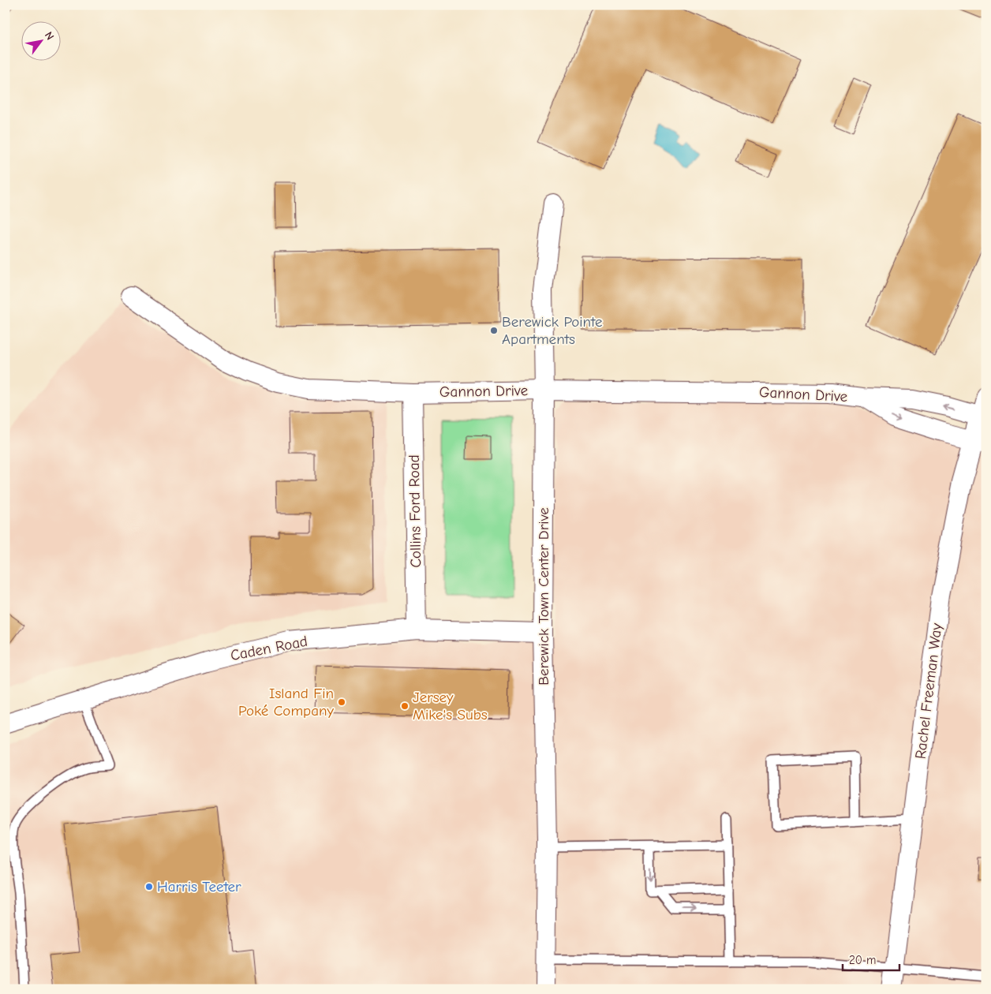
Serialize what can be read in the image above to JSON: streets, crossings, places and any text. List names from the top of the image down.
{
  "streets": {
    "street": [
      "Gannon Drive",
      "Collins Ford Road",
      "Berewick Town Center Drive",
      "Caden Road",
      "Rachel Freeman Way"
    ]
  },
  "crossings": [
    ["Gannon Drive", "Collins Ford Road"],
    ["Gannon Drive", "Berewick Town Center Drive"],
    ["Gannon Drive", "Rachel Freeman Way"],
    ["Collins Ford Road", "Caden Road"],
    ["Berewick Town Center Drive", "Caden Road"]
  ],
  "places": [
    "Berewick Pointe Apartments",
    "Island Fin Poké Company",
    "Jersey Mike's Subs",
    "Harris Teeter"
  ],
  "scale_bar": "20 m",
  "north": "top right"
}
